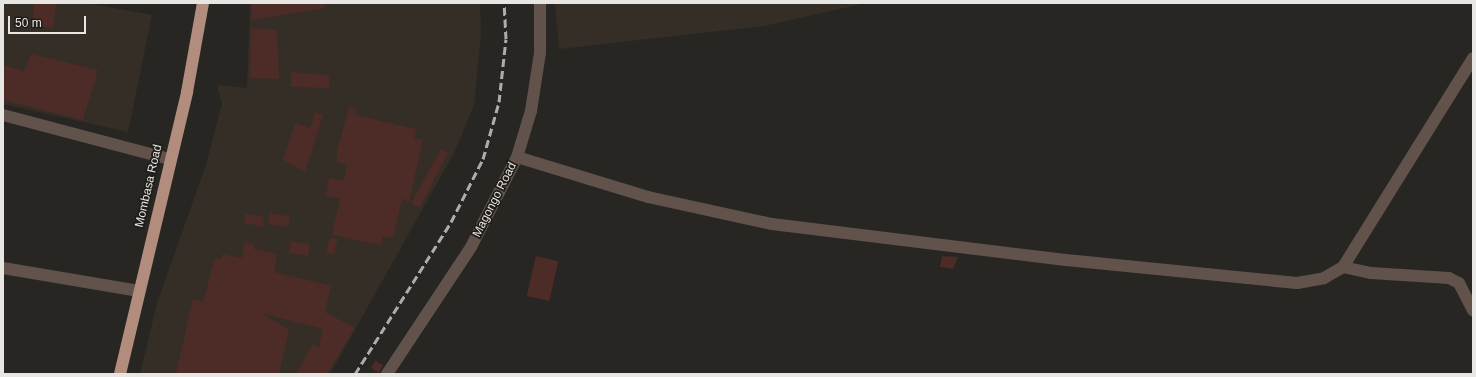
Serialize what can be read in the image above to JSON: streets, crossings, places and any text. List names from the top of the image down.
{
  "streets": {
    "highway": ["Mombasa Road"],
    "street": ["Magongo Road"]
  },
  "scale_bar": "50 m"
}
